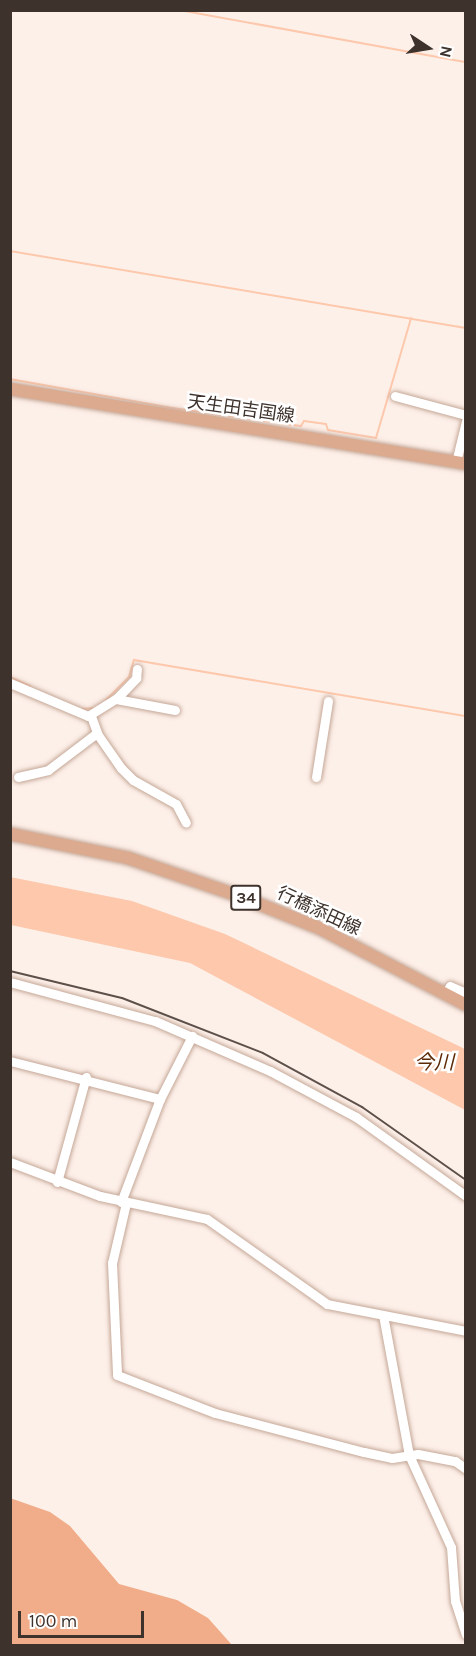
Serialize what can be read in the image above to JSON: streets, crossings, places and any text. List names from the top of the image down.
{
  "streets": {
    "main road": ["天生田吉国線", "34", "行橋添田線"]
  },
  "water": ["今川"],
  "scale_bar": "100 m",
  "north": "right"
}
